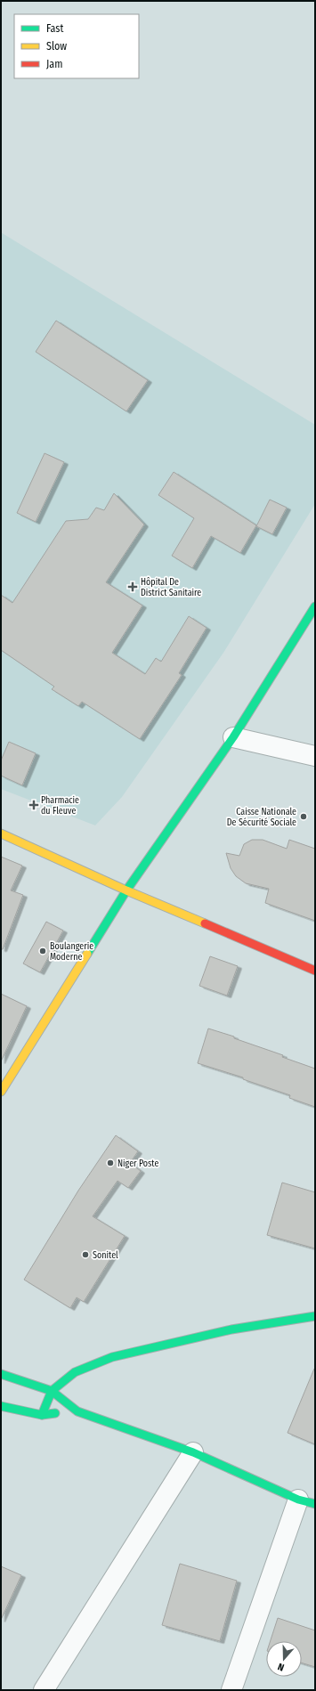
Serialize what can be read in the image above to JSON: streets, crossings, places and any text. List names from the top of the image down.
{
  "places": {
    "health": ["Hôpital De District Sanitaire", "Pharmacie du Fleuve"],
    "other": [
      "Caisse Nationale De Sécurité Sociale",
      "Boulangerie Moderne",
      "Niger Poste",
      "Sonitel"
    ]
  },
  "legend": ["Fast", "Slow", "Jam"],
  "north": "bottom"
}
